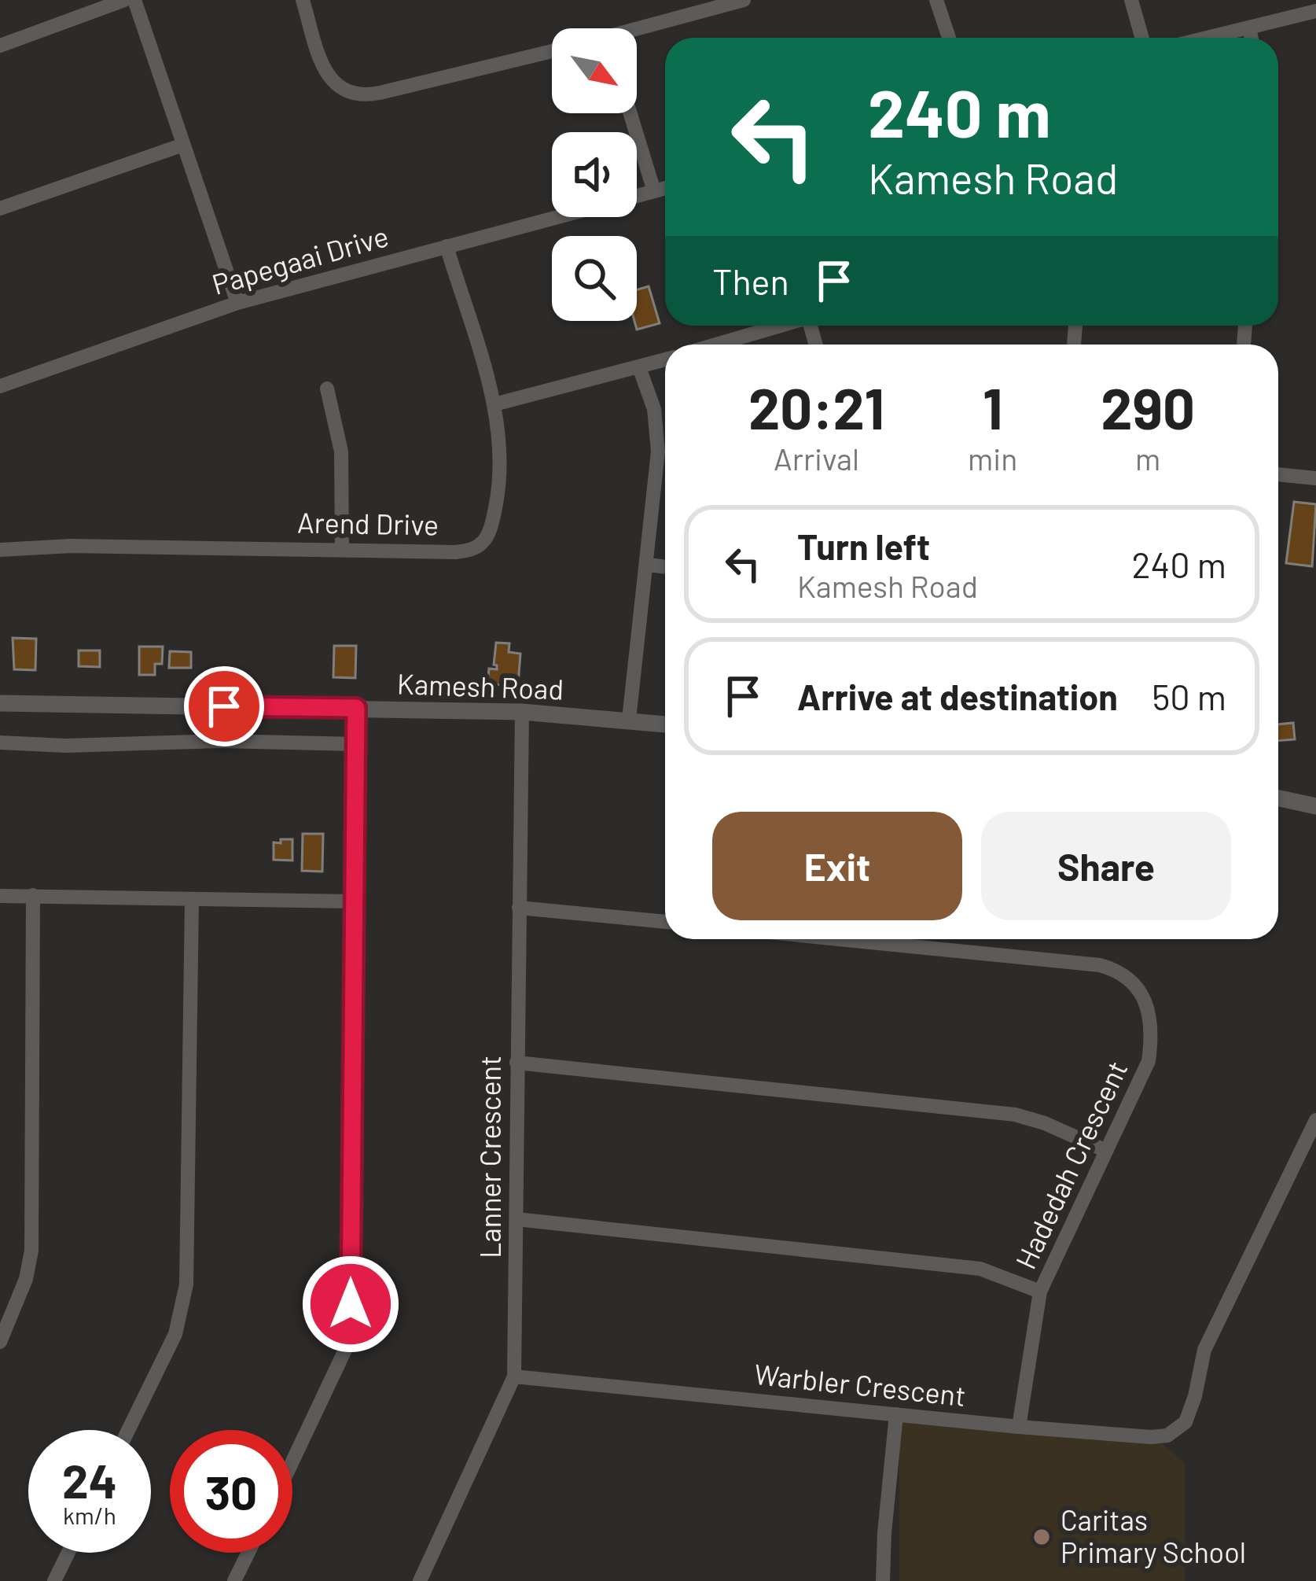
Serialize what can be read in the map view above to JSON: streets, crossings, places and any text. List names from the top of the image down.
{
  "streets": {
    "street": [
      "Papegaai Drive",
      "Arend Drive",
      "Kamesh Road",
      "Lanner Crescent",
      "Hadedah Crescent",
      "Warbler Crescent"
    ]
  },
  "crossings": [
    ["Papegaai Drive", "Arend Drive"],
    ["Kamesh Road", "Lanner Crescent"],
    ["Lanner Crescent", "Warbler Crescent"],
    ["Hadedah Crescent", "Warbler Crescent"]
  ],
  "places": ["Caritas Primary School"],
  "north": "bottom right",
  "page": {
    "turn": ["240 m", "Kamesh Road"],
    "then": "Then",
    "eta": [
      "20:21",
      "Arrival",
      "1",
      "min",
      "290",
      "m"
    ],
    "list": [
      {
        "name": "Turn left",
        "note": "Kamesh Road",
        "value": "240 m"
      },
      {
        "name": "Arrive at destination",
        "value": "50 m"
      }
    ],
    "buttons": ["Exit", "Share"],
    "speed": "24 km/h",
    "limit": "30"
  }
}
